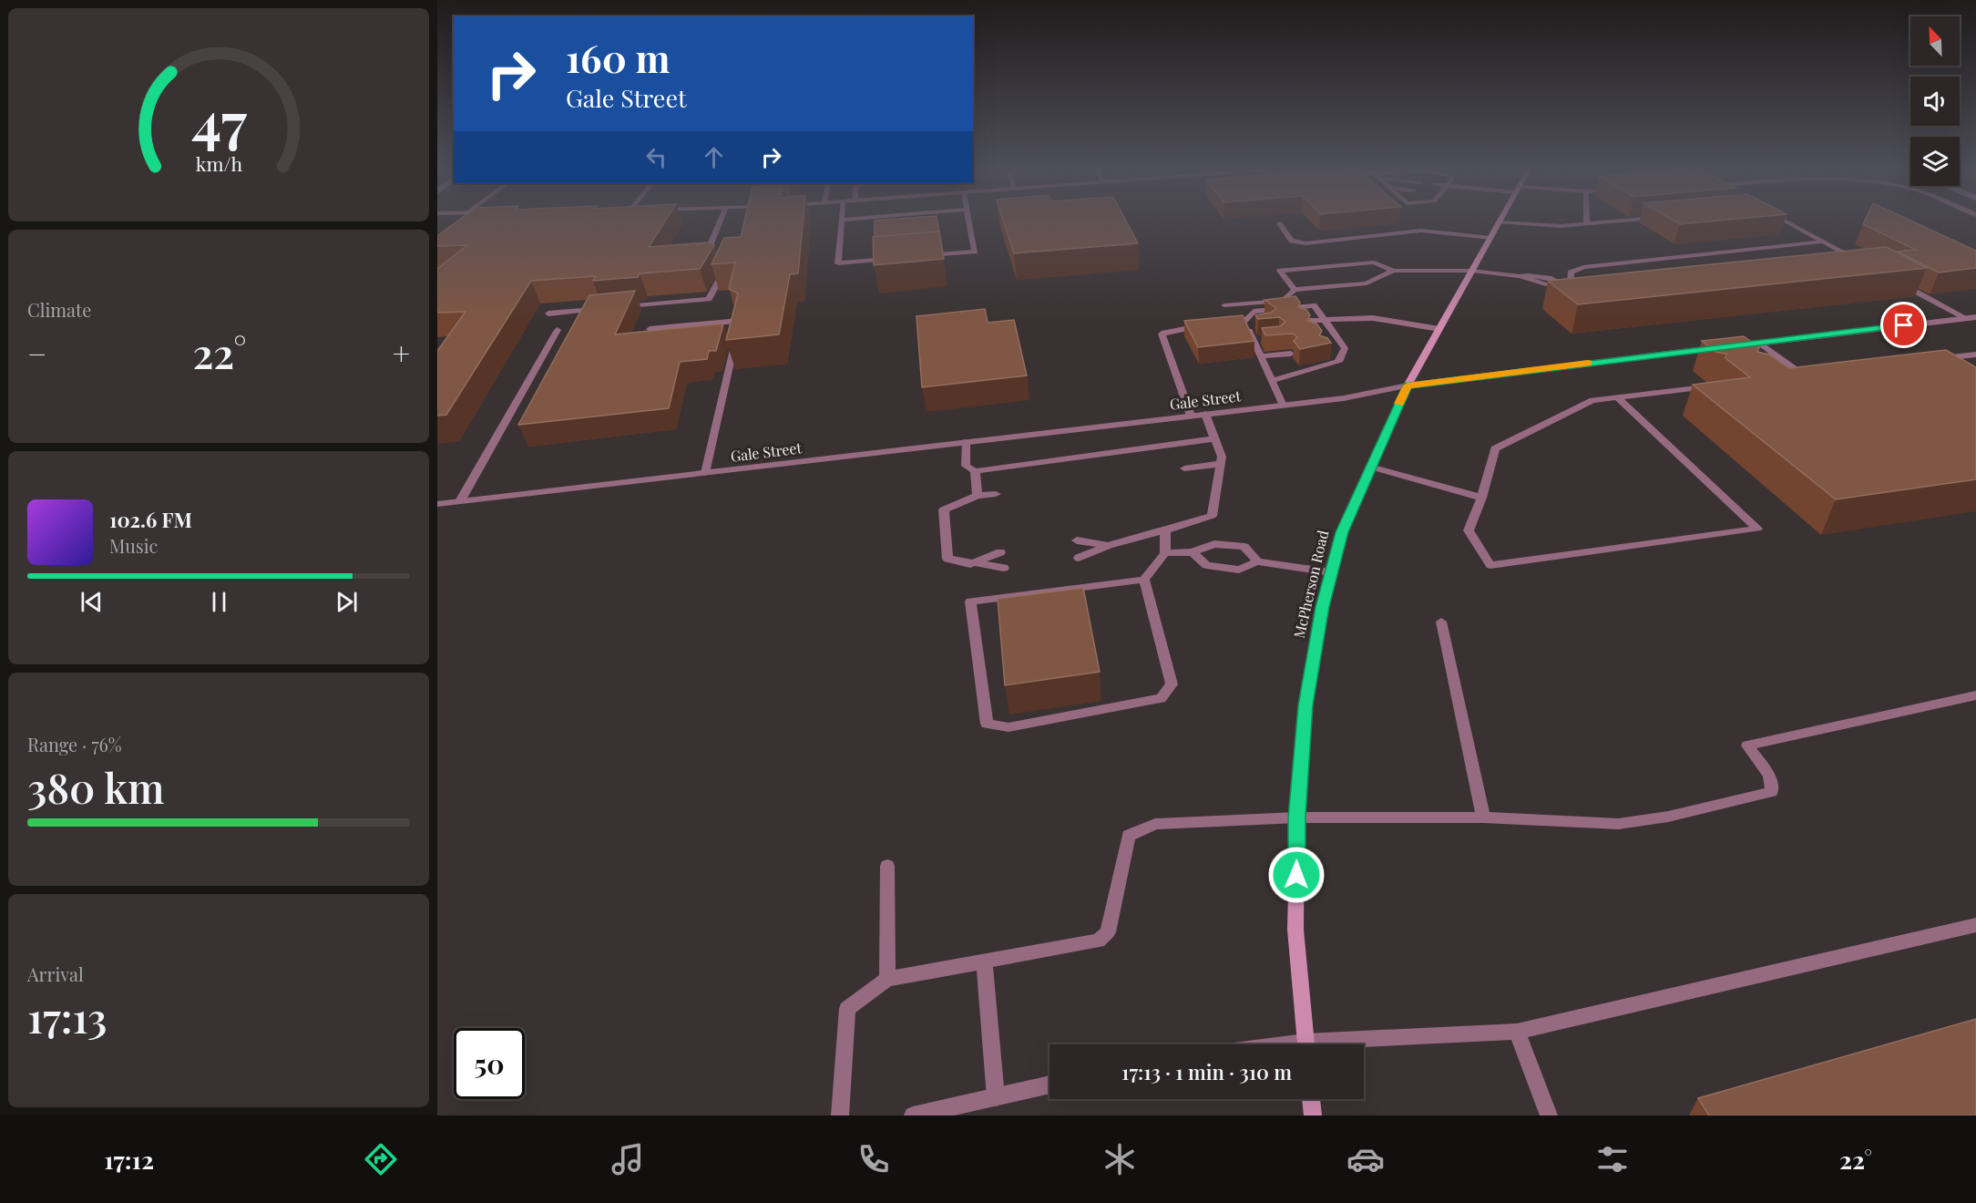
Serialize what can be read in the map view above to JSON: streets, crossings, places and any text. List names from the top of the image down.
{
  "streets": {
    "main road": ["McPherson Road"],
    "street": ["Gale Street"]
  },
  "crossings": [
    ["Gale Street", "McPherson Road"]
  ],
  "north": "top left",
  "page": {
    "turn": ["160 m", "Gale Street"],
    "tile": [
      "Climate",
      ["Range · 76%", "380 km"],
      ["Arrival", "17:13"]
    ],
    "heat": ["−", "22°", "+"],
    "song": ["102.6 FM", "Music"],
    "limit": "50",
    "trip": "17:13 · 1 min · 310 m",
    "tabs": ["17:12", "22°"],
    "gauge": ["47", "km/h"]
  }
}
